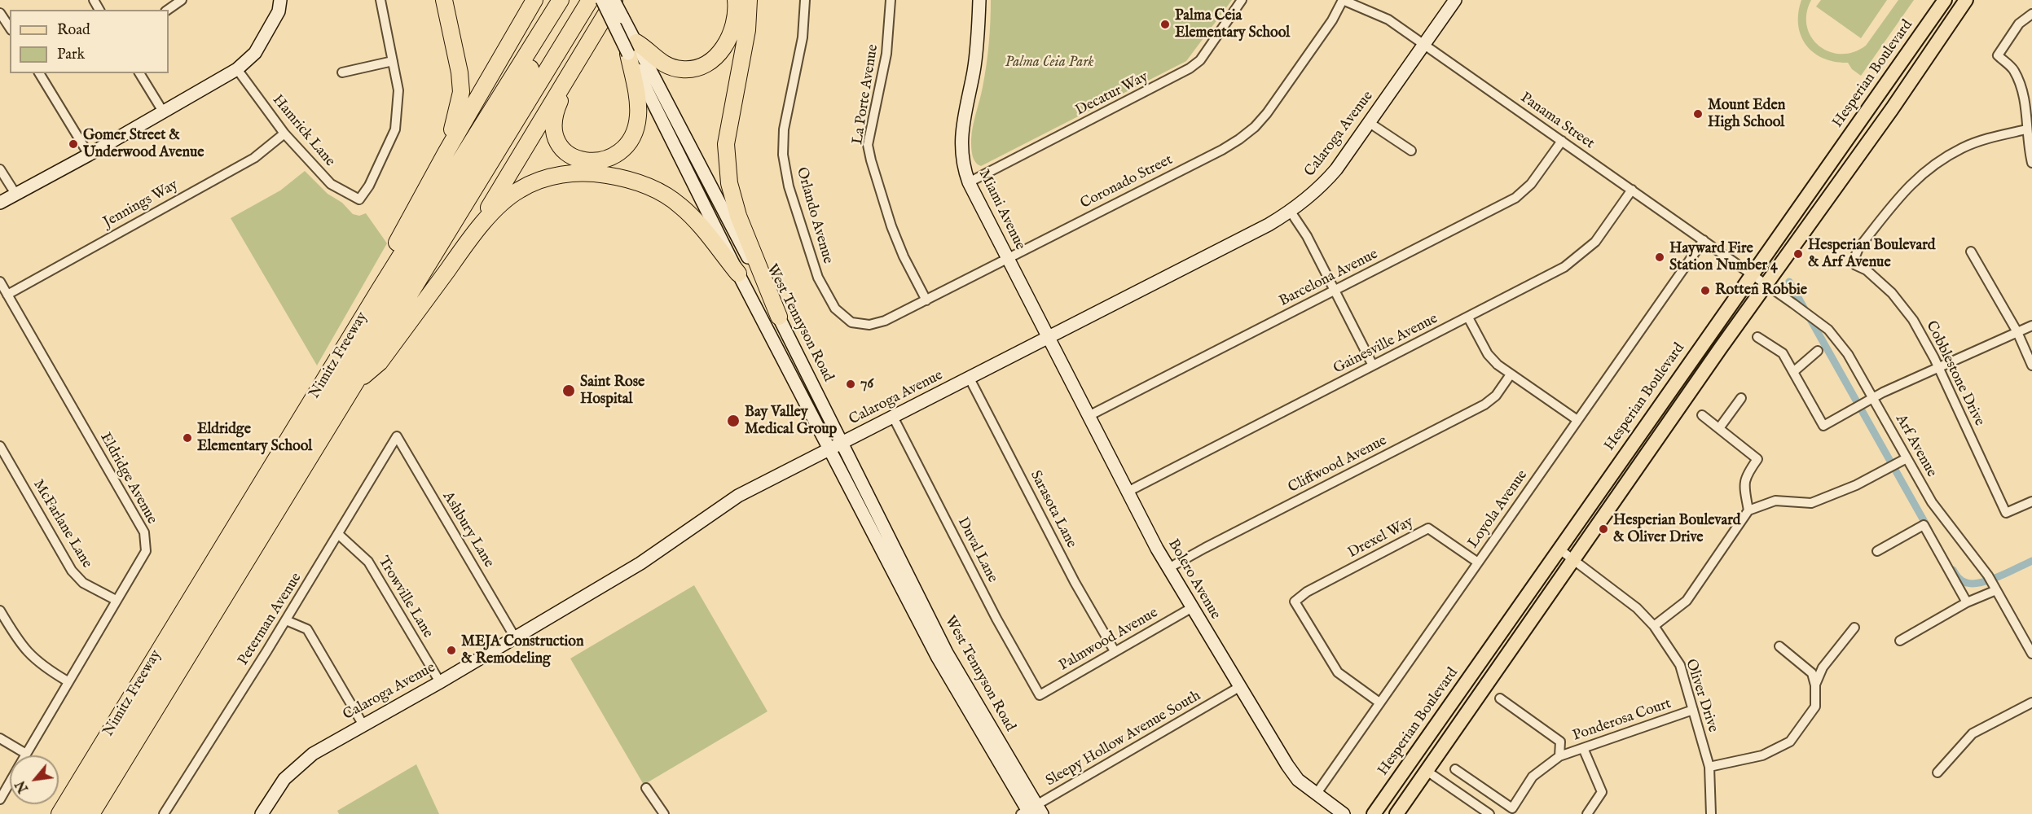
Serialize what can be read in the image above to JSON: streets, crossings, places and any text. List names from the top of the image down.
{
  "streets": {
    "highway": ["Nimitz Freeway"],
    "main road": ["Hesperian Boulevard"],
    "street": [
      "La Porte Avenue",
      "Decatur Way",
      "Panama Street",
      "Hamrick Lane",
      "Calaroga Avenue",
      "Coronado Street",
      "Jennings Way",
      "Miami Avenue",
      "Orlando Avenue",
      "Barcelona Avenue",
      "West Tennyson Road",
      "Gainesville Avenue",
      "Cobblestone Drive",
      "Arf Avenue",
      "Cliffwood Avenue",
      "Eldridge Avenue",
      "Sarasota Lane",
      "Loyola Avenue",
      "McFarlane Lane",
      "Ashbury Lane",
      "Drexel Way",
      "Duval Lane",
      "Bolero Avenue",
      "Trowville Lane",
      "Peterman Avenue",
      "Palmwood Avenue",
      "Oliver Drive",
      "Ponderosa Court",
      "Sleepy Hollow Avenue South"
    ]
  },
  "crossings": [
    ["Hesperian Boulevard", "Panama Street"],
    ["Hesperian Boulevard", "Arf Avenue"],
    ["Hesperian Boulevard", "Oliver Drive"],
    ["La Porte Avenue", "Coronado Street"],
    ["Decatur Way", "Miami Avenue"],
    ["Panama Street", "Calaroga Avenue"],
    ["Panama Street", "Coronado Street"],
    ["Panama Street", "Barcelona Avenue"],
    ["Panama Street", "Gainesville Avenue"],
    ["Panama Street", "Arf Avenue"],
    ["Panama Street", "Loyola Avenue"],
    ["Hamrick Lane", "Jennings Way"],
    ["Calaroga Avenue", "Miami Avenue"],
    ["Calaroga Avenue", "West Tennyson Road"],
    ["Calaroga Avenue", "Sarasota Lane"],
    ["Calaroga Avenue", "Ashbury Lane"],
    ["Calaroga Avenue", "Duval Lane"],
    ["Calaroga Avenue", "Bolero Avenue"],
    ["Calaroga Avenue", "Trowville Lane"],
    ["Coronado Street", "Miami Avenue"],
    ["Coronado Street", "Orlando Avenue"],
    ["Jennings Way", "Eldridge Avenue"],
    ["Miami Avenue", "Bolero Avenue"],
    ["Barcelona Avenue", "Bolero Avenue"],
    ["West Tennyson Road", "Sleepy Hollow Avenue South"],
    ["Gainesville Avenue", "Bolero Avenue"],
    ["Cliffwood Avenue", "Bolero Avenue"],
    ["Eldridge Avenue", "McFarlane Lane"],
    ["Sarasota Lane", "Palmwood Avenue"],
    ["Loyola Avenue", "Drexel Way"],
    ["Loyola Avenue", "Bolero Avenue"],
    ["Ashbury Lane", "Peterman Avenue"],
    ["Duval Lane", "Palmwood Avenue"],
    ["Bolero Avenue", "Palmwood Avenue"],
    ["Bolero Avenue", "Sleepy Hollow Avenue South"],
    ["Trowville Lane", "Peterman Avenue"],
    ["Oliver Drive", "Ponderosa Court"]
  ],
  "parks": ["Palma Ceia Park"],
  "places": [
    "Palma Ceia Elementary School",
    "Mount Eden High School",
    "Gomer Street & Underwood Avenue",
    "Hesperian Boulevard & Arf Avenue",
    "Hayward Fire Station Number 4",
    "Rotten Robbie",
    "76",
    "Saint Rose Hospital",
    "Bay Valley Medical Group",
    "Eldridge Elementary School",
    "Hesperian Boulevard & Oliver Drive",
    "MEJA Construction & Remodeling"
  ],
  "legend": ["Road", "Park"],
  "north": "bottom left"
}
